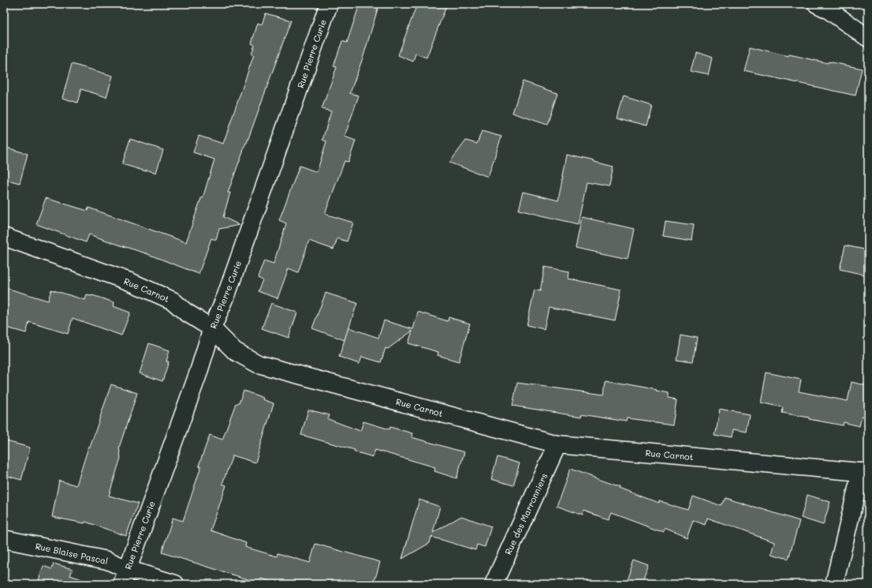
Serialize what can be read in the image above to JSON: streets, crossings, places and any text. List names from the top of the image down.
{
  "streets": {
    "street": [
      "Rue Pierre Curie",
      "Rue Carnot",
      "Rue des Marronniers",
      "Rue Blaise Pascal"
    ]
  },
  "crossings": [
    ["Rue Pierre Curie", "Rue Carnot"],
    ["Rue Pierre Curie", "Rue Blaise Pascal"],
    ["Rue Carnot", "Rue des Marronniers"]
  ]
}
